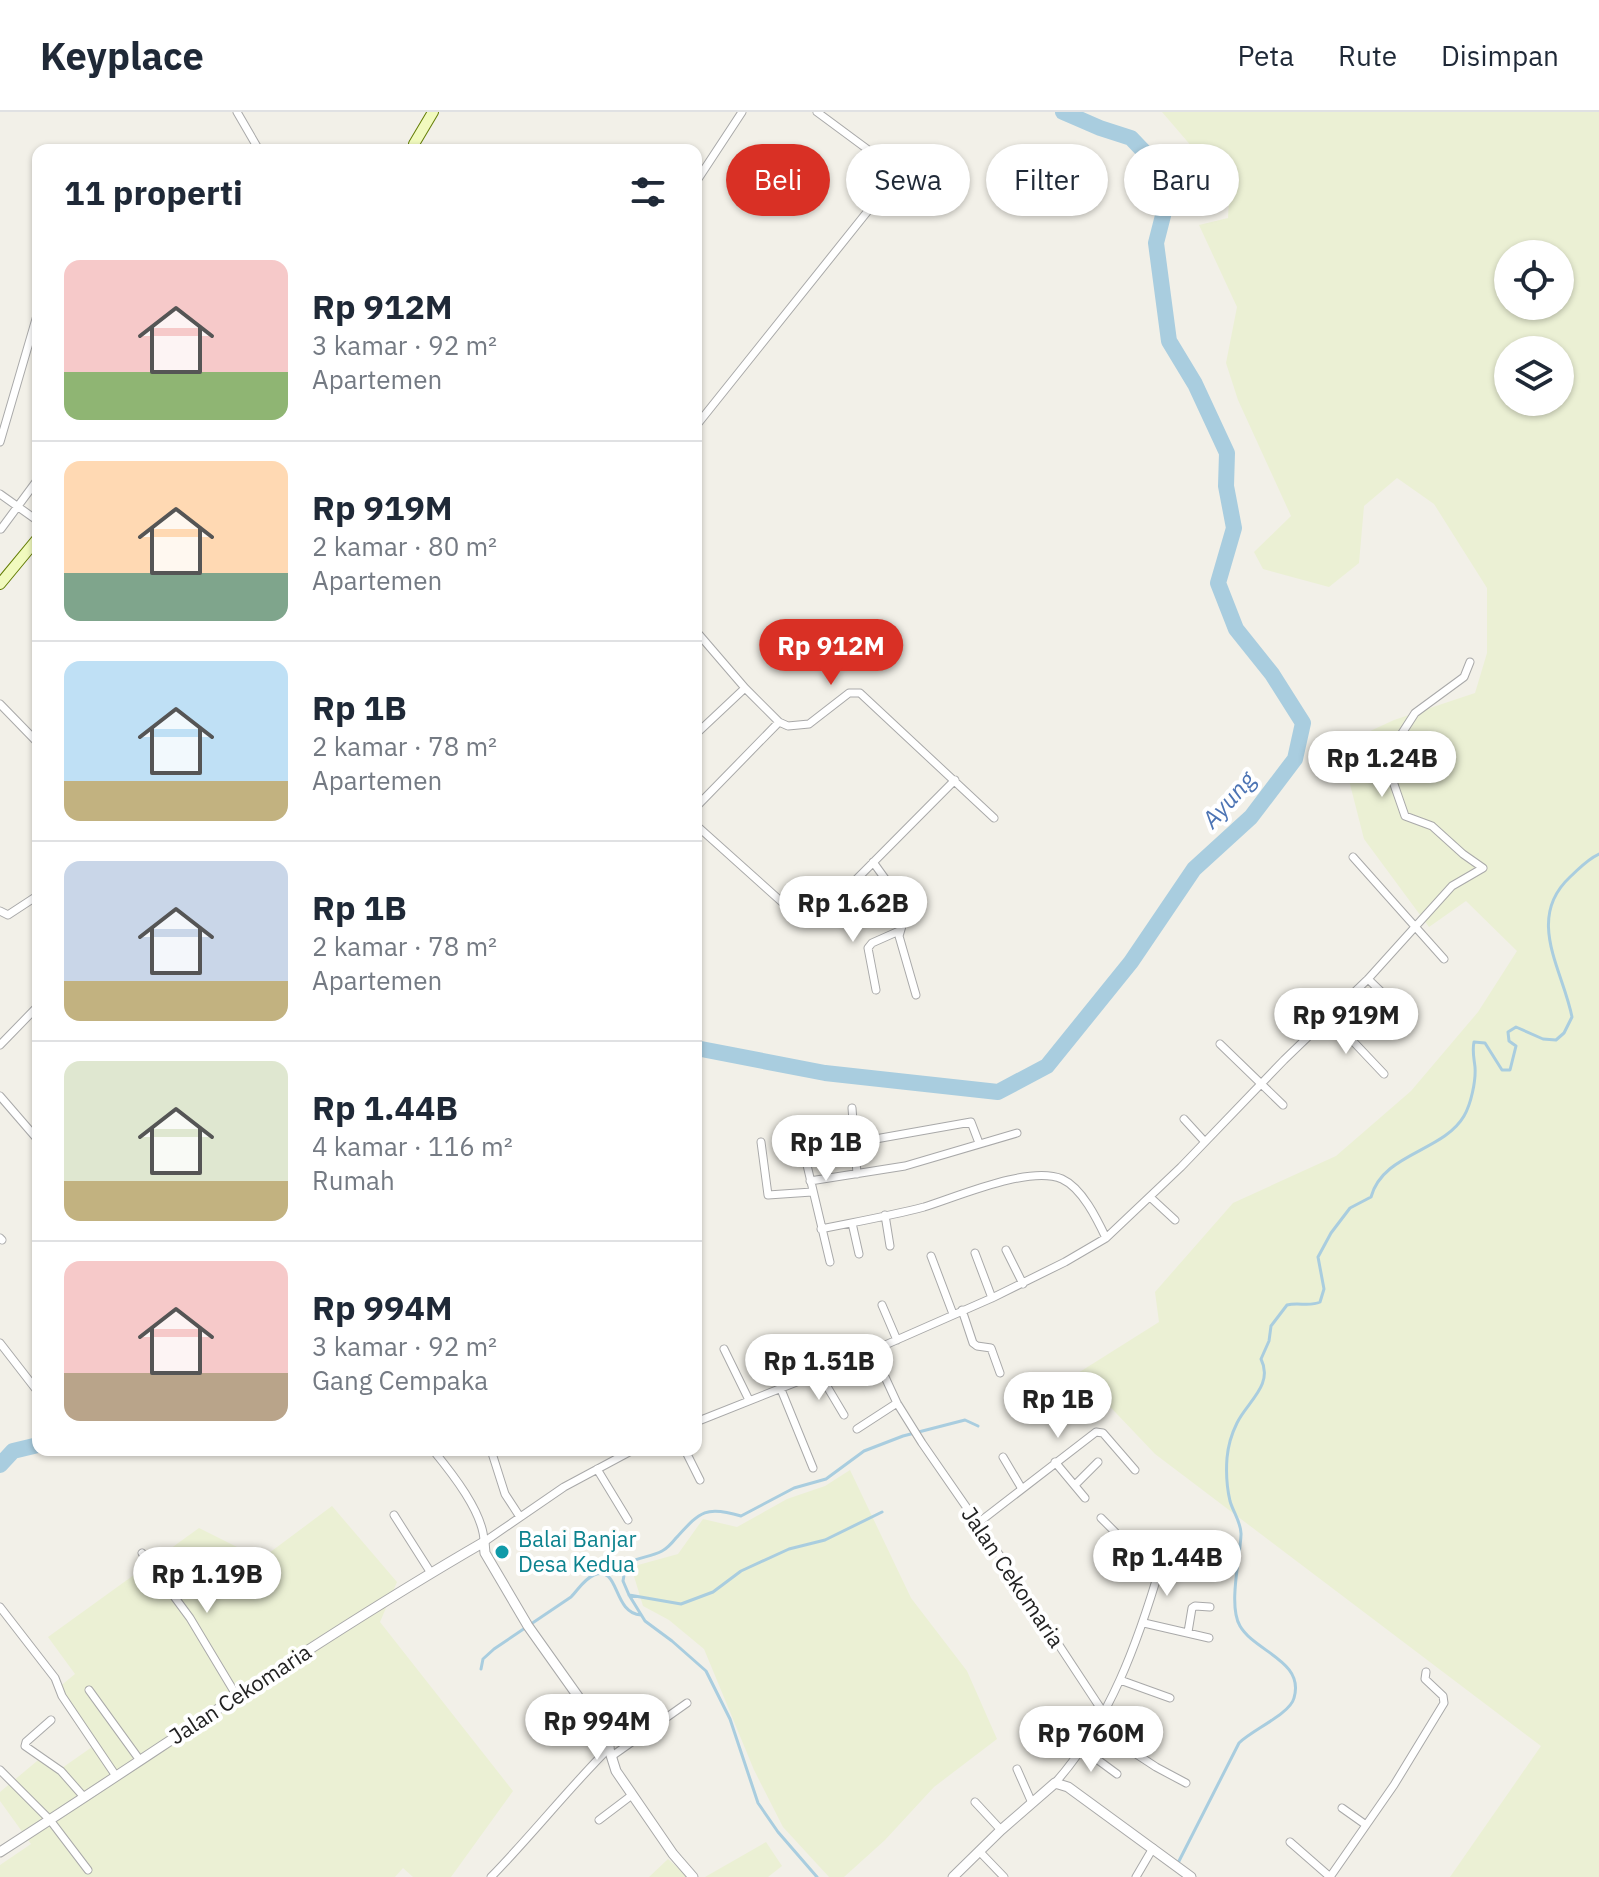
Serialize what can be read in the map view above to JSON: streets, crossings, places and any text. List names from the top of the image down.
{
  "streets": {
    "street": ["Jalan Cekomaria"]
  },
  "water": ["Ayung"],
  "places": ["Balai Banjar Desa Kedua"],
  "page": {
    "header": "Keyplace",
    "nav": ["Peta", "Rute", "Disimpan"],
    "chip": [
      "Beli",
      "Sewa",
      "Filter",
      "Baru"
    ],
    "heading": "11 properti",
    "list": [
      {
        "name": "Rp 912M",
        "note": "3 kamar · 92 m² · Apartemen"
      },
      {
        "name": "Rp 919M",
        "note": "2 kamar · 80 m² · Apartemen"
      },
      {
        "name": "Rp 1B",
        "note": "2 kamar · 78 m² · Apartemen"
      },
      {
        "name": "Rp 1B",
        "note": "2 kamar · 78 m² · Apartemen"
      },
      {
        "name": "Rp 1.44B",
        "note": "4 kamar · 116 m² · Rumah"
      },
      {
        "name": "Rp 994M",
        "note": "3 kamar · 92 m² · Gang Cempaka"
      }
    ],
    "price": [
      "Rp 912M",
      "Rp 1.24B",
      "Rp 1.62B",
      "Rp 919M",
      "Rp 1B",
      "Rp 1.51B",
      "Rp 1B",
      "Rp 1.44B",
      "Rp 1.19B",
      "Rp 994M",
      "Rp 760M"
    ]
  }
}
